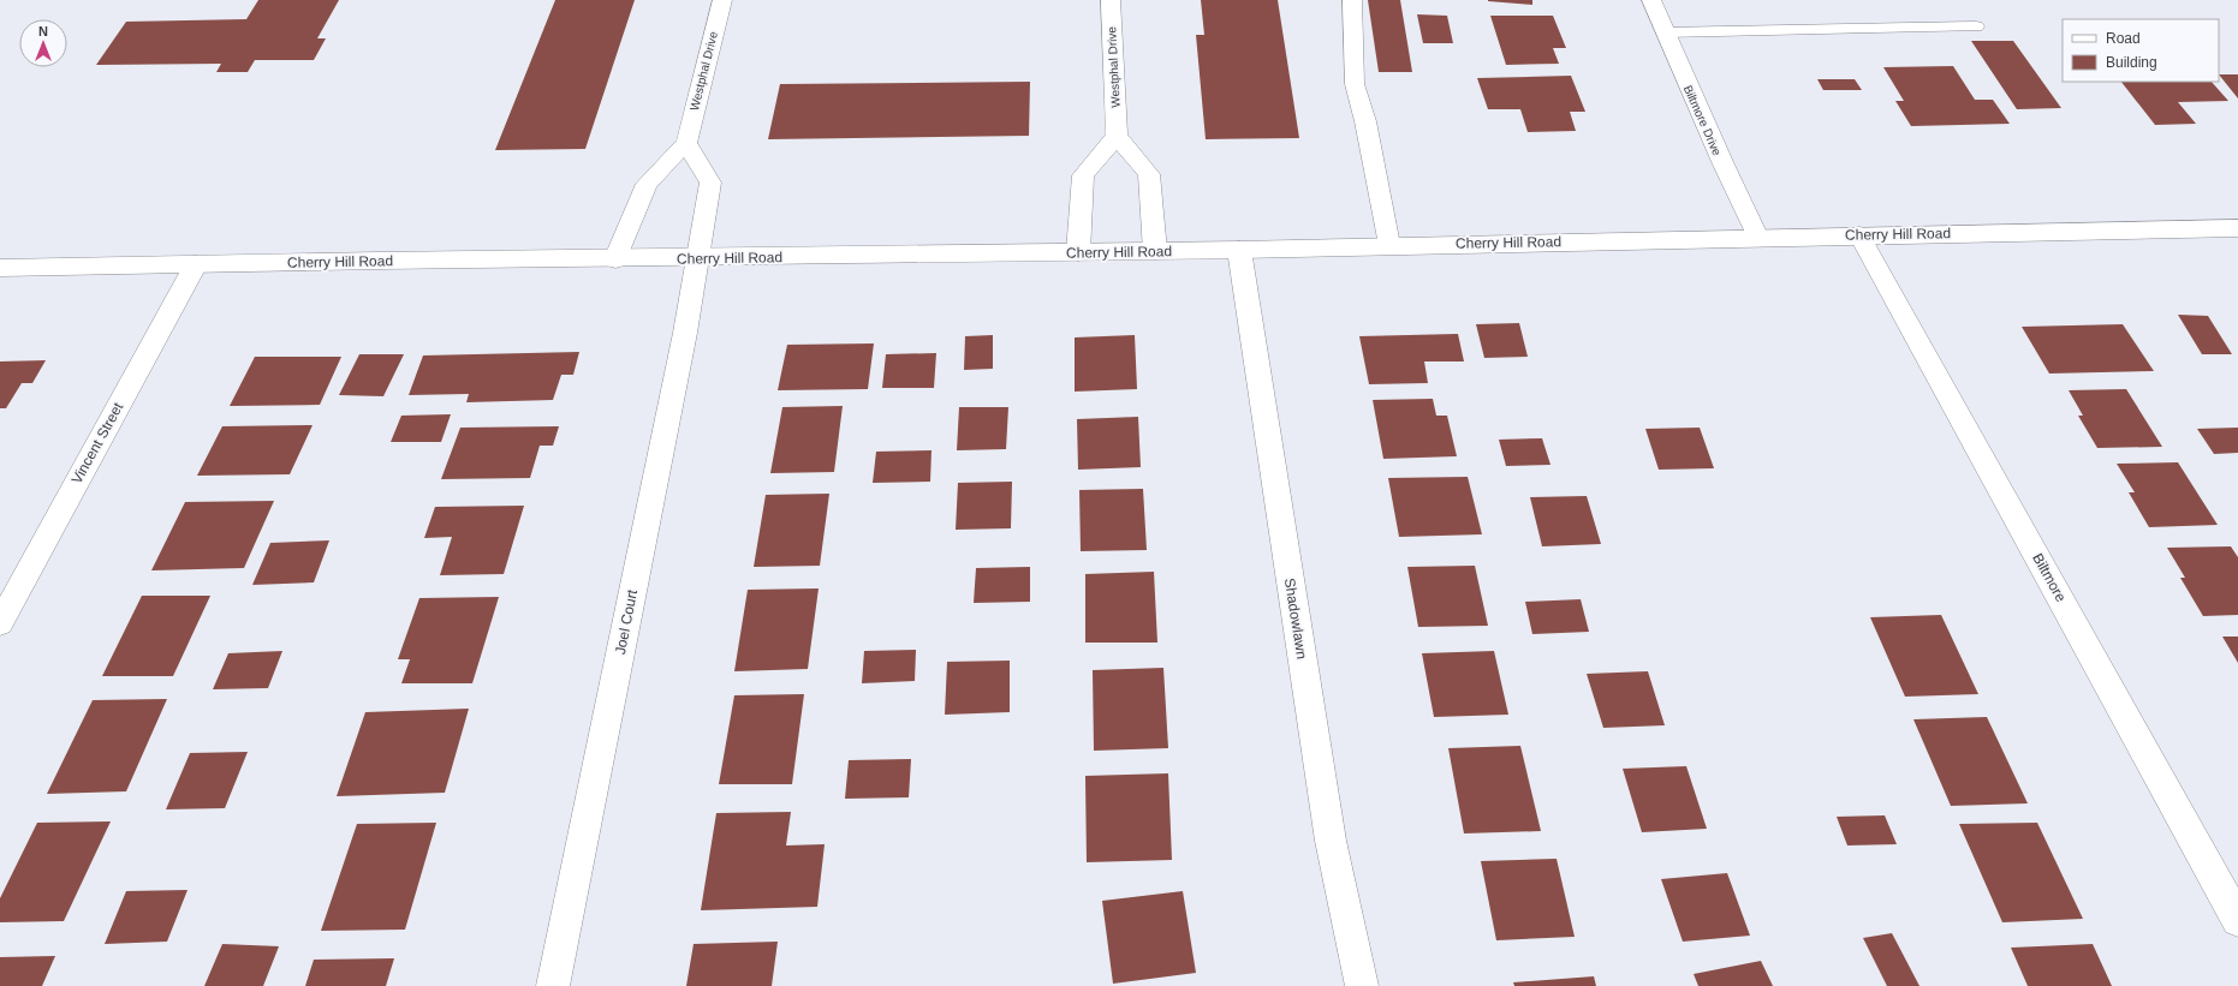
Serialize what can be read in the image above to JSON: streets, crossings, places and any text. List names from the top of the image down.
{
  "streets": {
    "street": [
      "Westphal Drive",
      "Biltmore Drive",
      "Cherry Hill Road",
      "Vincent Street",
      "Biltmore",
      "Shadowlawn",
      "Joel Court"
    ]
  },
  "crossings": [
    ["Biltmore Drive", "Cherry Hill Road"],
    ["Cherry Hill Road", "Vincent Street"],
    ["Cherry Hill Road", "Biltmore"],
    ["Cherry Hill Road", "Shadowlawn"],
    ["Cherry Hill Road", "Joel Court"]
  ],
  "legend": ["Road", "Building"],
  "north": "top"
}
